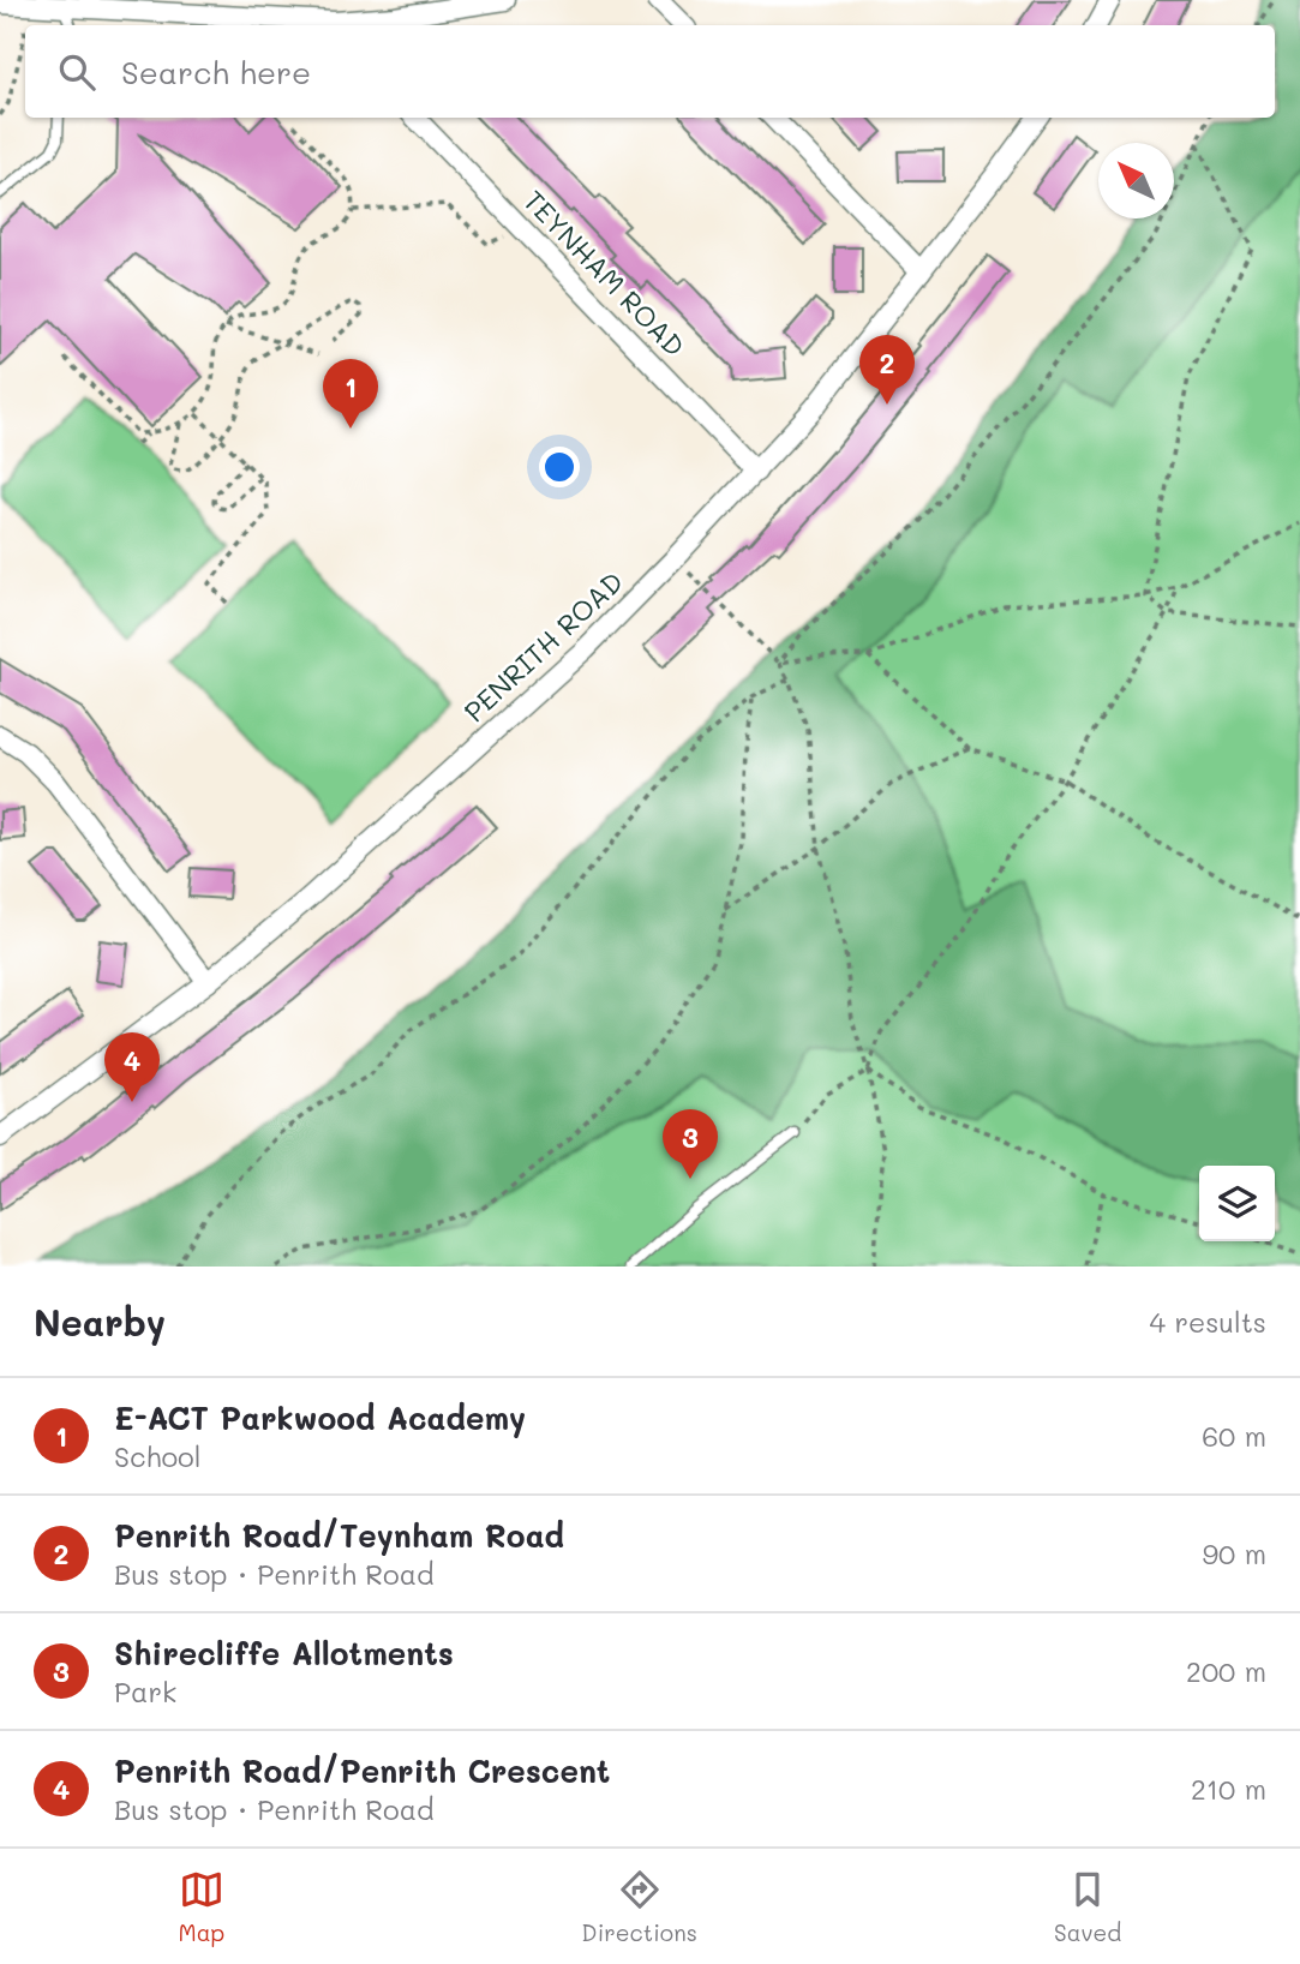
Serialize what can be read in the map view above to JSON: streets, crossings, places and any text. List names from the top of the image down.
{
  "streets": {
    "street": ["TEYNHAM ROAD", "PENRITH ROAD"]
  },
  "crossings": [
    ["TEYNHAM ROAD", "PENRITH ROAD"]
  ],
  "north": "top left",
  "page": {
    "search": "Search here",
    "pins": [
      "2",
      "1",
      "4",
      "3"
    ],
    "heading": ["Nearby", "4 results"],
    "list": [
      {
        "mark": "1",
        "name": "E-ACT Parkwood Academy",
        "note": "School",
        "value": "60 m"
      },
      {
        "mark": "2",
        "name": "Penrith Road/Teynham Road",
        "note": "Bus stop · Penrith Road",
        "value": "90 m"
      },
      {
        "mark": "3",
        "name": "Shirecliffe Allotments",
        "note": "Park",
        "value": "200 m"
      },
      {
        "mark": "4",
        "name": "Penrith Road/Penrith Crescent",
        "note": "Bus stop · Penrith Road",
        "value": "210 m"
      }
    ],
    "nav": ["Map", "Directions", "Saved"]
  }
}
